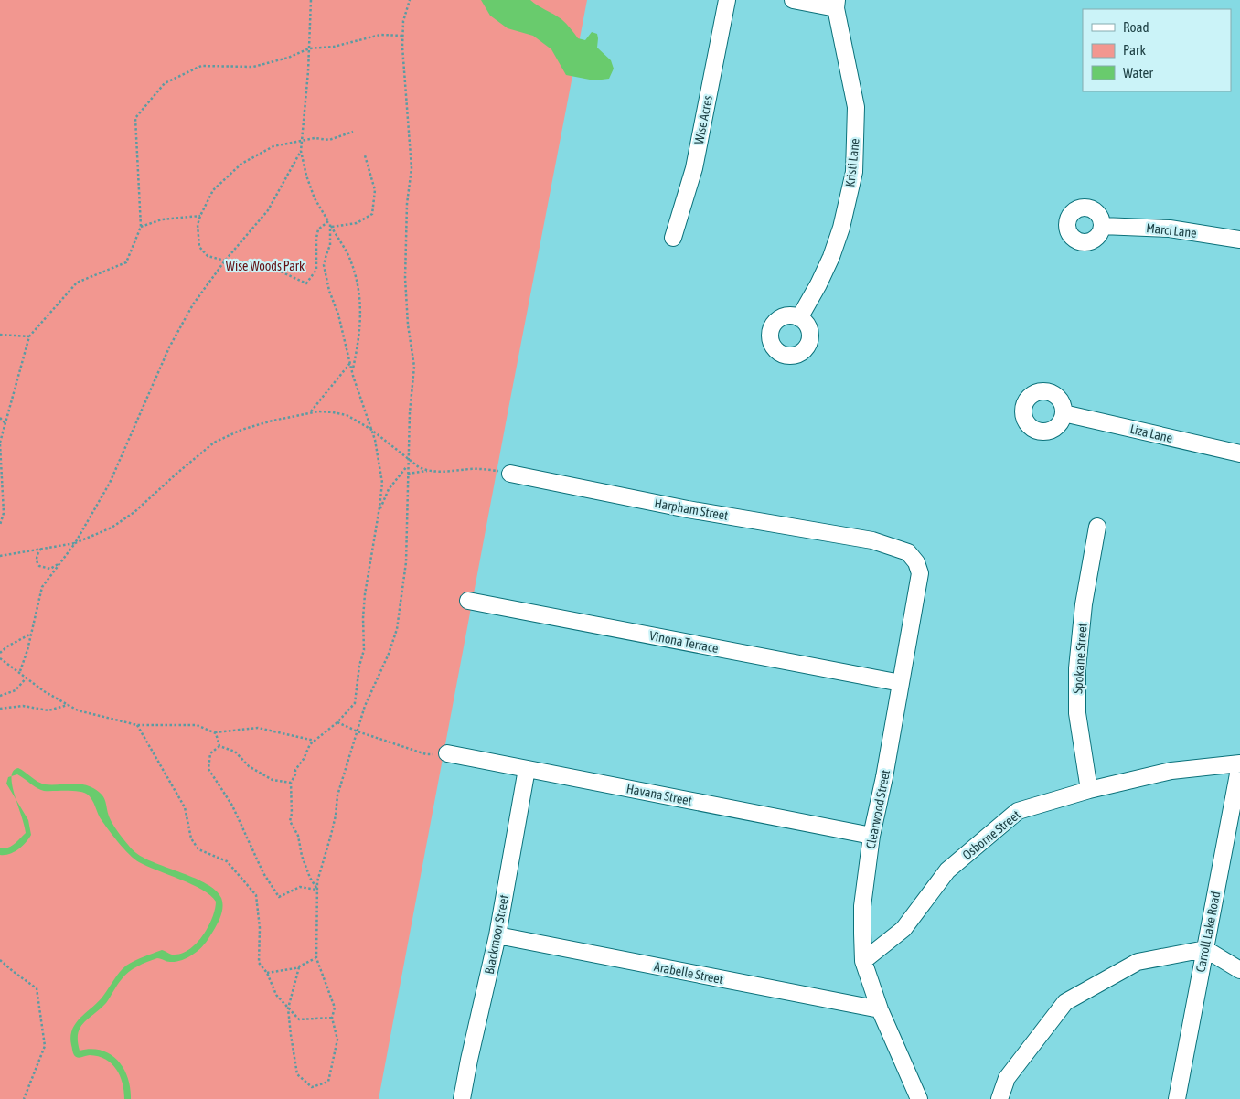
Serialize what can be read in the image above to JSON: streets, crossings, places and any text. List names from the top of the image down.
{
  "streets": {
    "street": [
      "Wise Acres",
      "Kristi Lane",
      "Marci Lane",
      "Liza Lane",
      "Harpham Street",
      "Vinona Terrace",
      "Spokane Street",
      "Havana Street",
      "Clearwood Street",
      "Osborne Street",
      "Carroll Lake Road",
      "Blackmoor Street",
      "Arabelle Street"
    ]
  },
  "crossings": [
    ["Harpham Street", "Clearwood Street"],
    ["Vinona Terrace", "Clearwood Street"],
    ["Spokane Street", "Osborne Street"],
    ["Havana Street", "Clearwood Street"],
    ["Havana Street", "Blackmoor Street"],
    ["Clearwood Street", "Osborne Street"],
    ["Clearwood Street", "Arabelle Street"],
    ["Osborne Street", "Carroll Lake Road"],
    ["Blackmoor Street", "Arabelle Street"]
  ],
  "parks": ["Wise Woods Park"],
  "legend": ["Road", "Park", "Water"]
}
